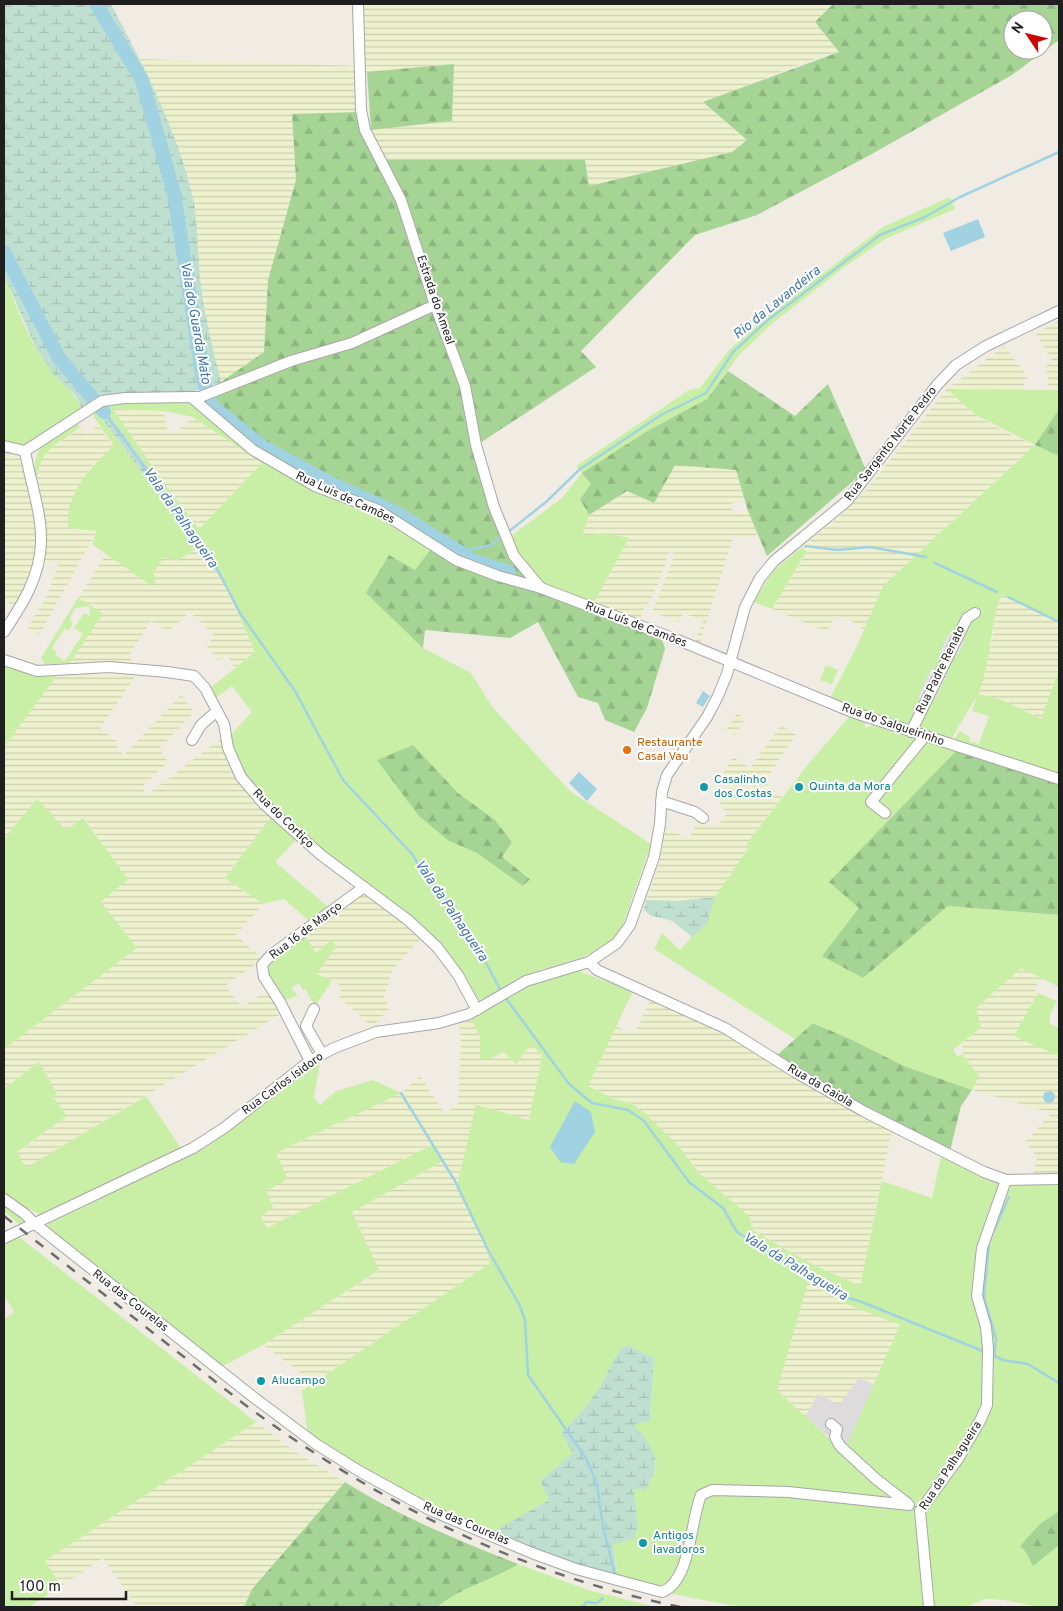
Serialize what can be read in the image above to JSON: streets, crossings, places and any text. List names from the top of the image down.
{
  "streets": {
    "street": [
      "Estrada do Ameal",
      "Rua Sargento Norte Pedro",
      "Rua Luis de Camões",
      "Rua Luís de Camões",
      "Rua Padre Renato",
      "Rua do Salgueirinho",
      "Rua do Cortiço",
      "Rua 16 de Março",
      "Rua Carlos Isidoro",
      "Rua da Gaiola",
      "Rua das Courelas",
      "Rua da Palhagueira"
    ]
  },
  "crossings": [
    ["Estrada do Ameal", "Rua Luis de Camões"],
    ["Estrada do Ameal", "Rua Luís de Camões"],
    ["Rua Sargento Norte Pedro", "Rua Luís de Camões"],
    ["Rua Sargento Norte Pedro", "Rua do Salgueirinho"],
    ["Rua Sargento Norte Pedro", "Rua Carlos Isidoro"],
    ["Rua Luis de Camões", "Rua Luís de Camões"],
    ["Rua Luís de Camões", "Rua do Salgueirinho"],
    ["Rua Luís de Camões", "Rua Carlos Isidoro"],
    ["Rua Padre Renato", "Rua do Salgueirinho"],
    ["Rua do Salgueirinho", "Rua Carlos Isidoro"],
    ["Rua do Cortiço", "Rua 16 de Março"],
    ["Rua do Cortiço", "Rua Carlos Isidoro"],
    ["Rua 16 de Março", "Rua Carlos Isidoro"],
    ["Rua Carlos Isidoro", "Rua da Gaiola"],
    ["Rua Carlos Isidoro", "Rua das Courelas"],
    ["Rua da Gaiola", "Rua da Palhagueira"]
  ],
  "water": ["Rio da Lavandeira", "Vala do Guarda Mato", "Vala da Palhagueira"],
  "places": [
    "Restaurante Casal Vau",
    "Casalinho dos Costas",
    "Quinta da Mora",
    "Alucampo",
    "Antigos lavadoros"
  ],
  "scale_bar": "100 m",
  "north": "top left"
}
